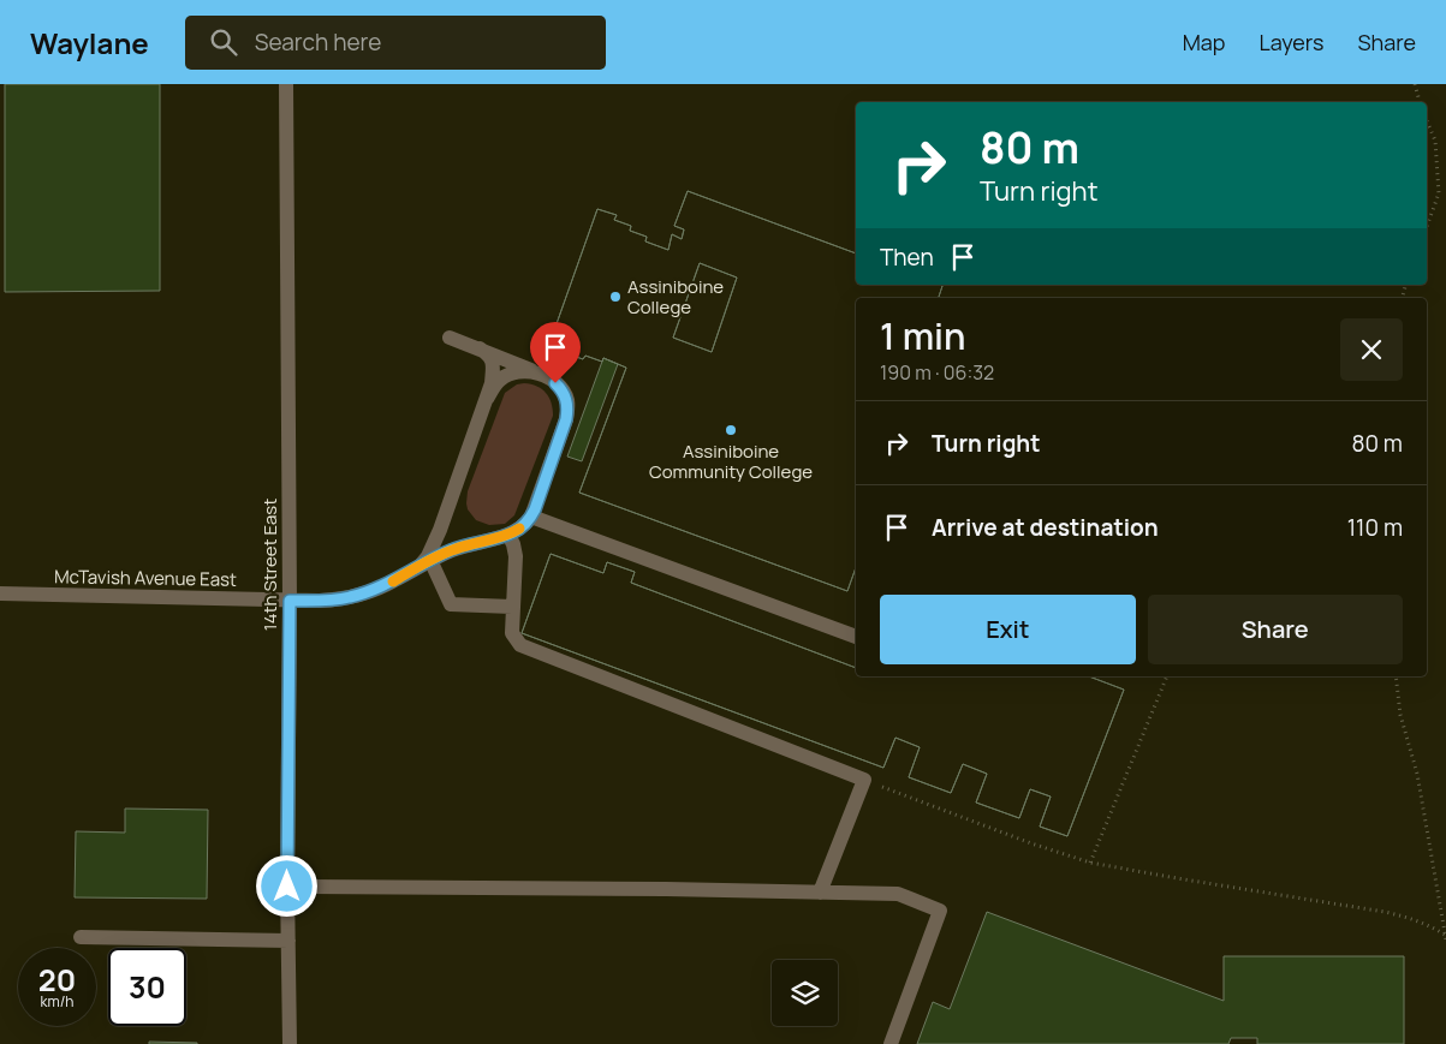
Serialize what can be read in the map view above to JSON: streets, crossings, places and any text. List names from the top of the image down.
{
  "streets": {
    "street": ["14th Street East", "McTavish Avenue East"]
  },
  "crossings": [
    ["14th Street East", "McTavish Avenue East"]
  ],
  "places": ["Assiniboine College", "Assiniboine Community College"],
  "page": {
    "header": "Waylane",
    "search": "Search here",
    "nav": ["Map", "Layers", "Share"],
    "turn": ["80 m", "Turn right"],
    "then": "Then",
    "heading": ["1 min", "190 m · 06:32"],
    "list": [
      {
        "name": "Turn right",
        "value": "80 m"
      },
      {
        "name": "Arrive at destination",
        "value": "110 m"
      }
    ],
    "buttons": ["Exit", "Share"],
    "speed": "20 km/h",
    "limit": "30"
  }
}
